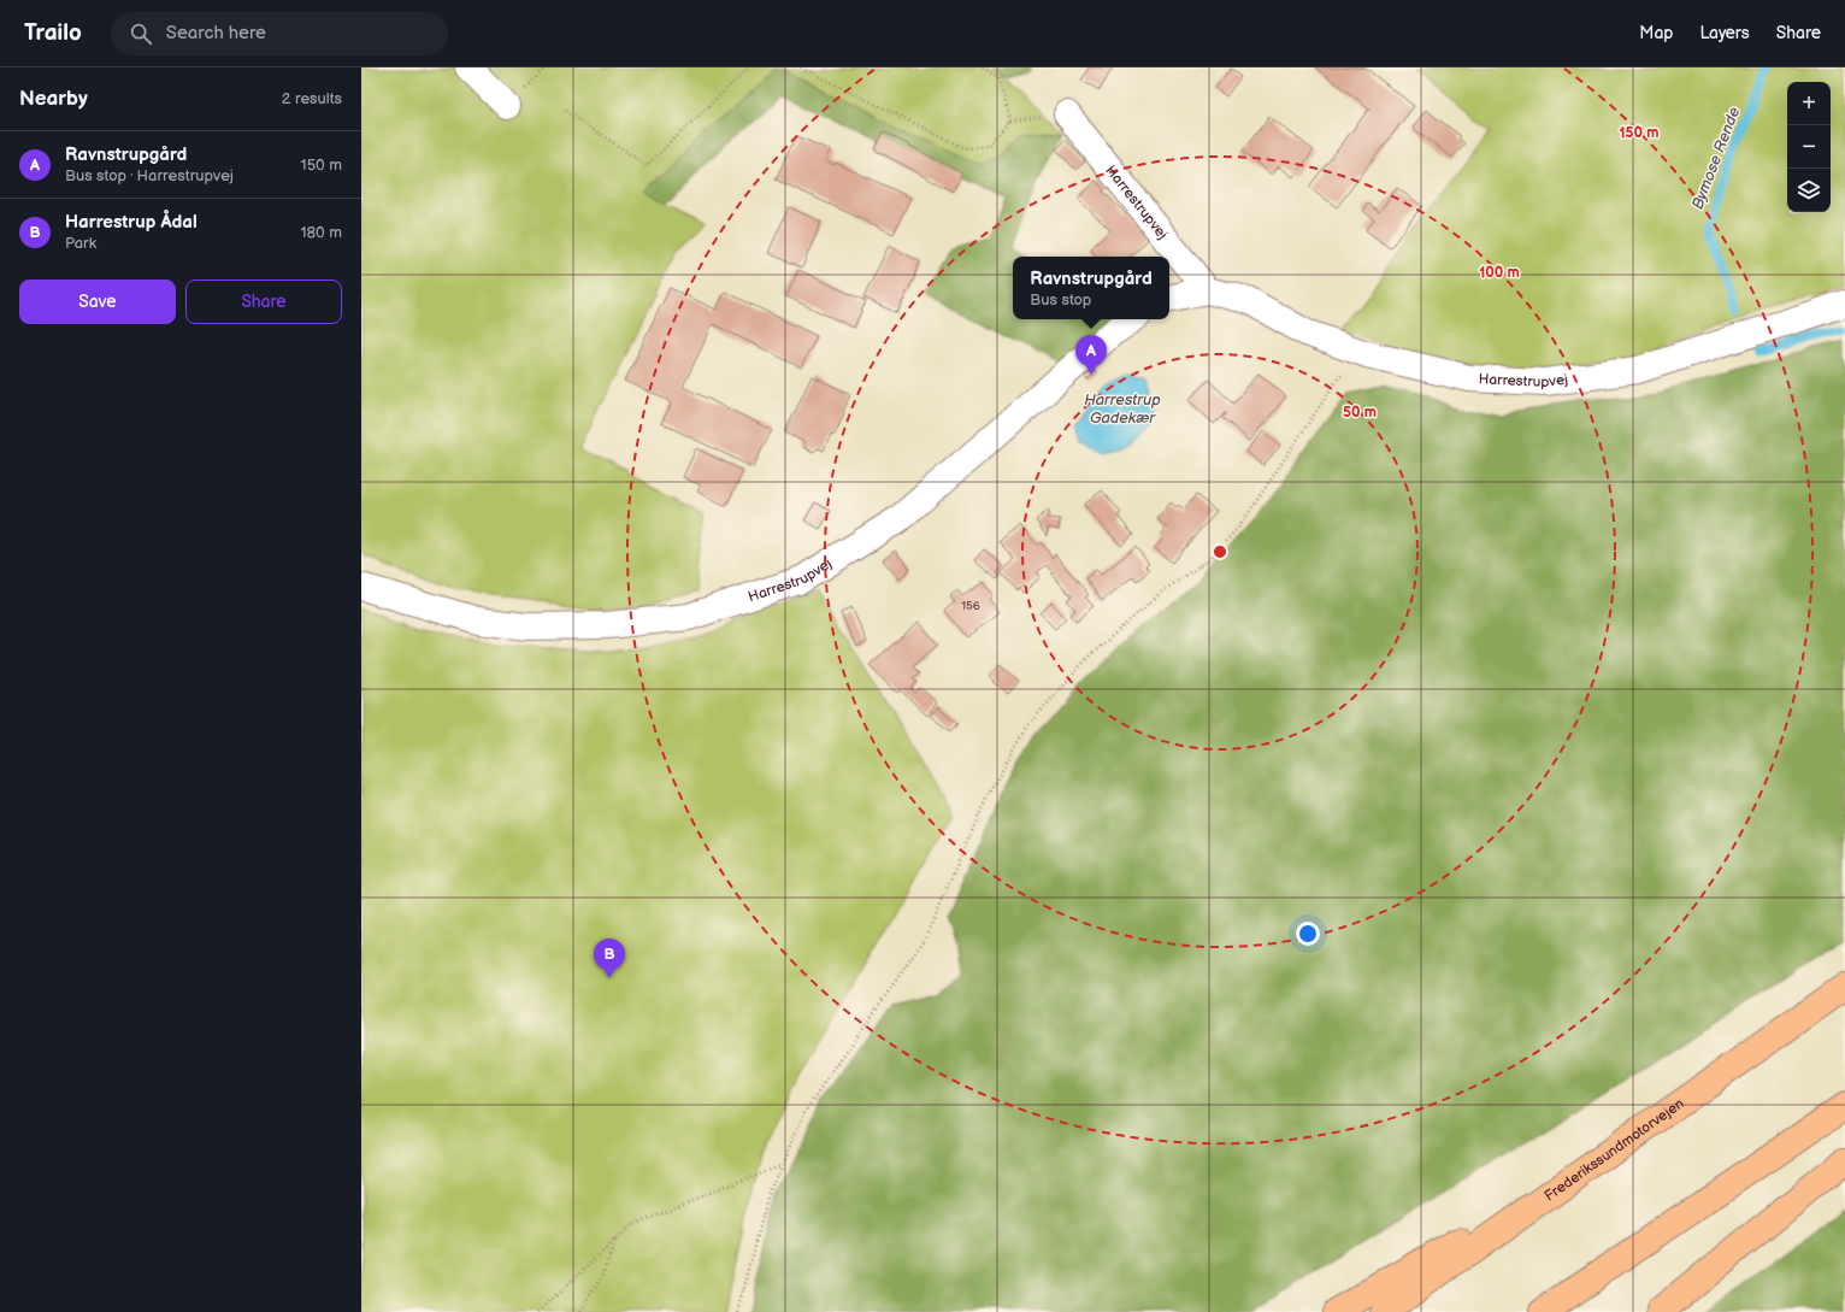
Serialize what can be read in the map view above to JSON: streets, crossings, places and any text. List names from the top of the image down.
{
  "streets": {
    "highway": ["Frederikssundmotorvejen"],
    "street": ["Harrestrupvej"]
  },
  "water": ["Bymose Rende", "Harrestrup Gadekær"],
  "house_numbers": ["156"],
  "page": {
    "header": "Trailo",
    "search": "Search here",
    "nav": ["Map", "Layers", "Share"],
    "heading": ["Nearby", "2 results"],
    "map_buttons": ["+", "−"],
    "list": [
      {
        "mark": "A",
        "name": "Ravnstrupgård",
        "note": "Bus stop · Harrestrupvej",
        "value": "150 m"
      },
      {
        "mark": "B",
        "name": "Harrestrup Ådal",
        "note": "Park",
        "value": "180 m"
      }
    ],
    "popup": ["Ravnstrupgård", "Bus stop"],
    "buttons": ["Save", "Share"],
    "pins": ["A", "B"]
  },
  "rings": ["150 m", "100 m", "50 m"]
}
